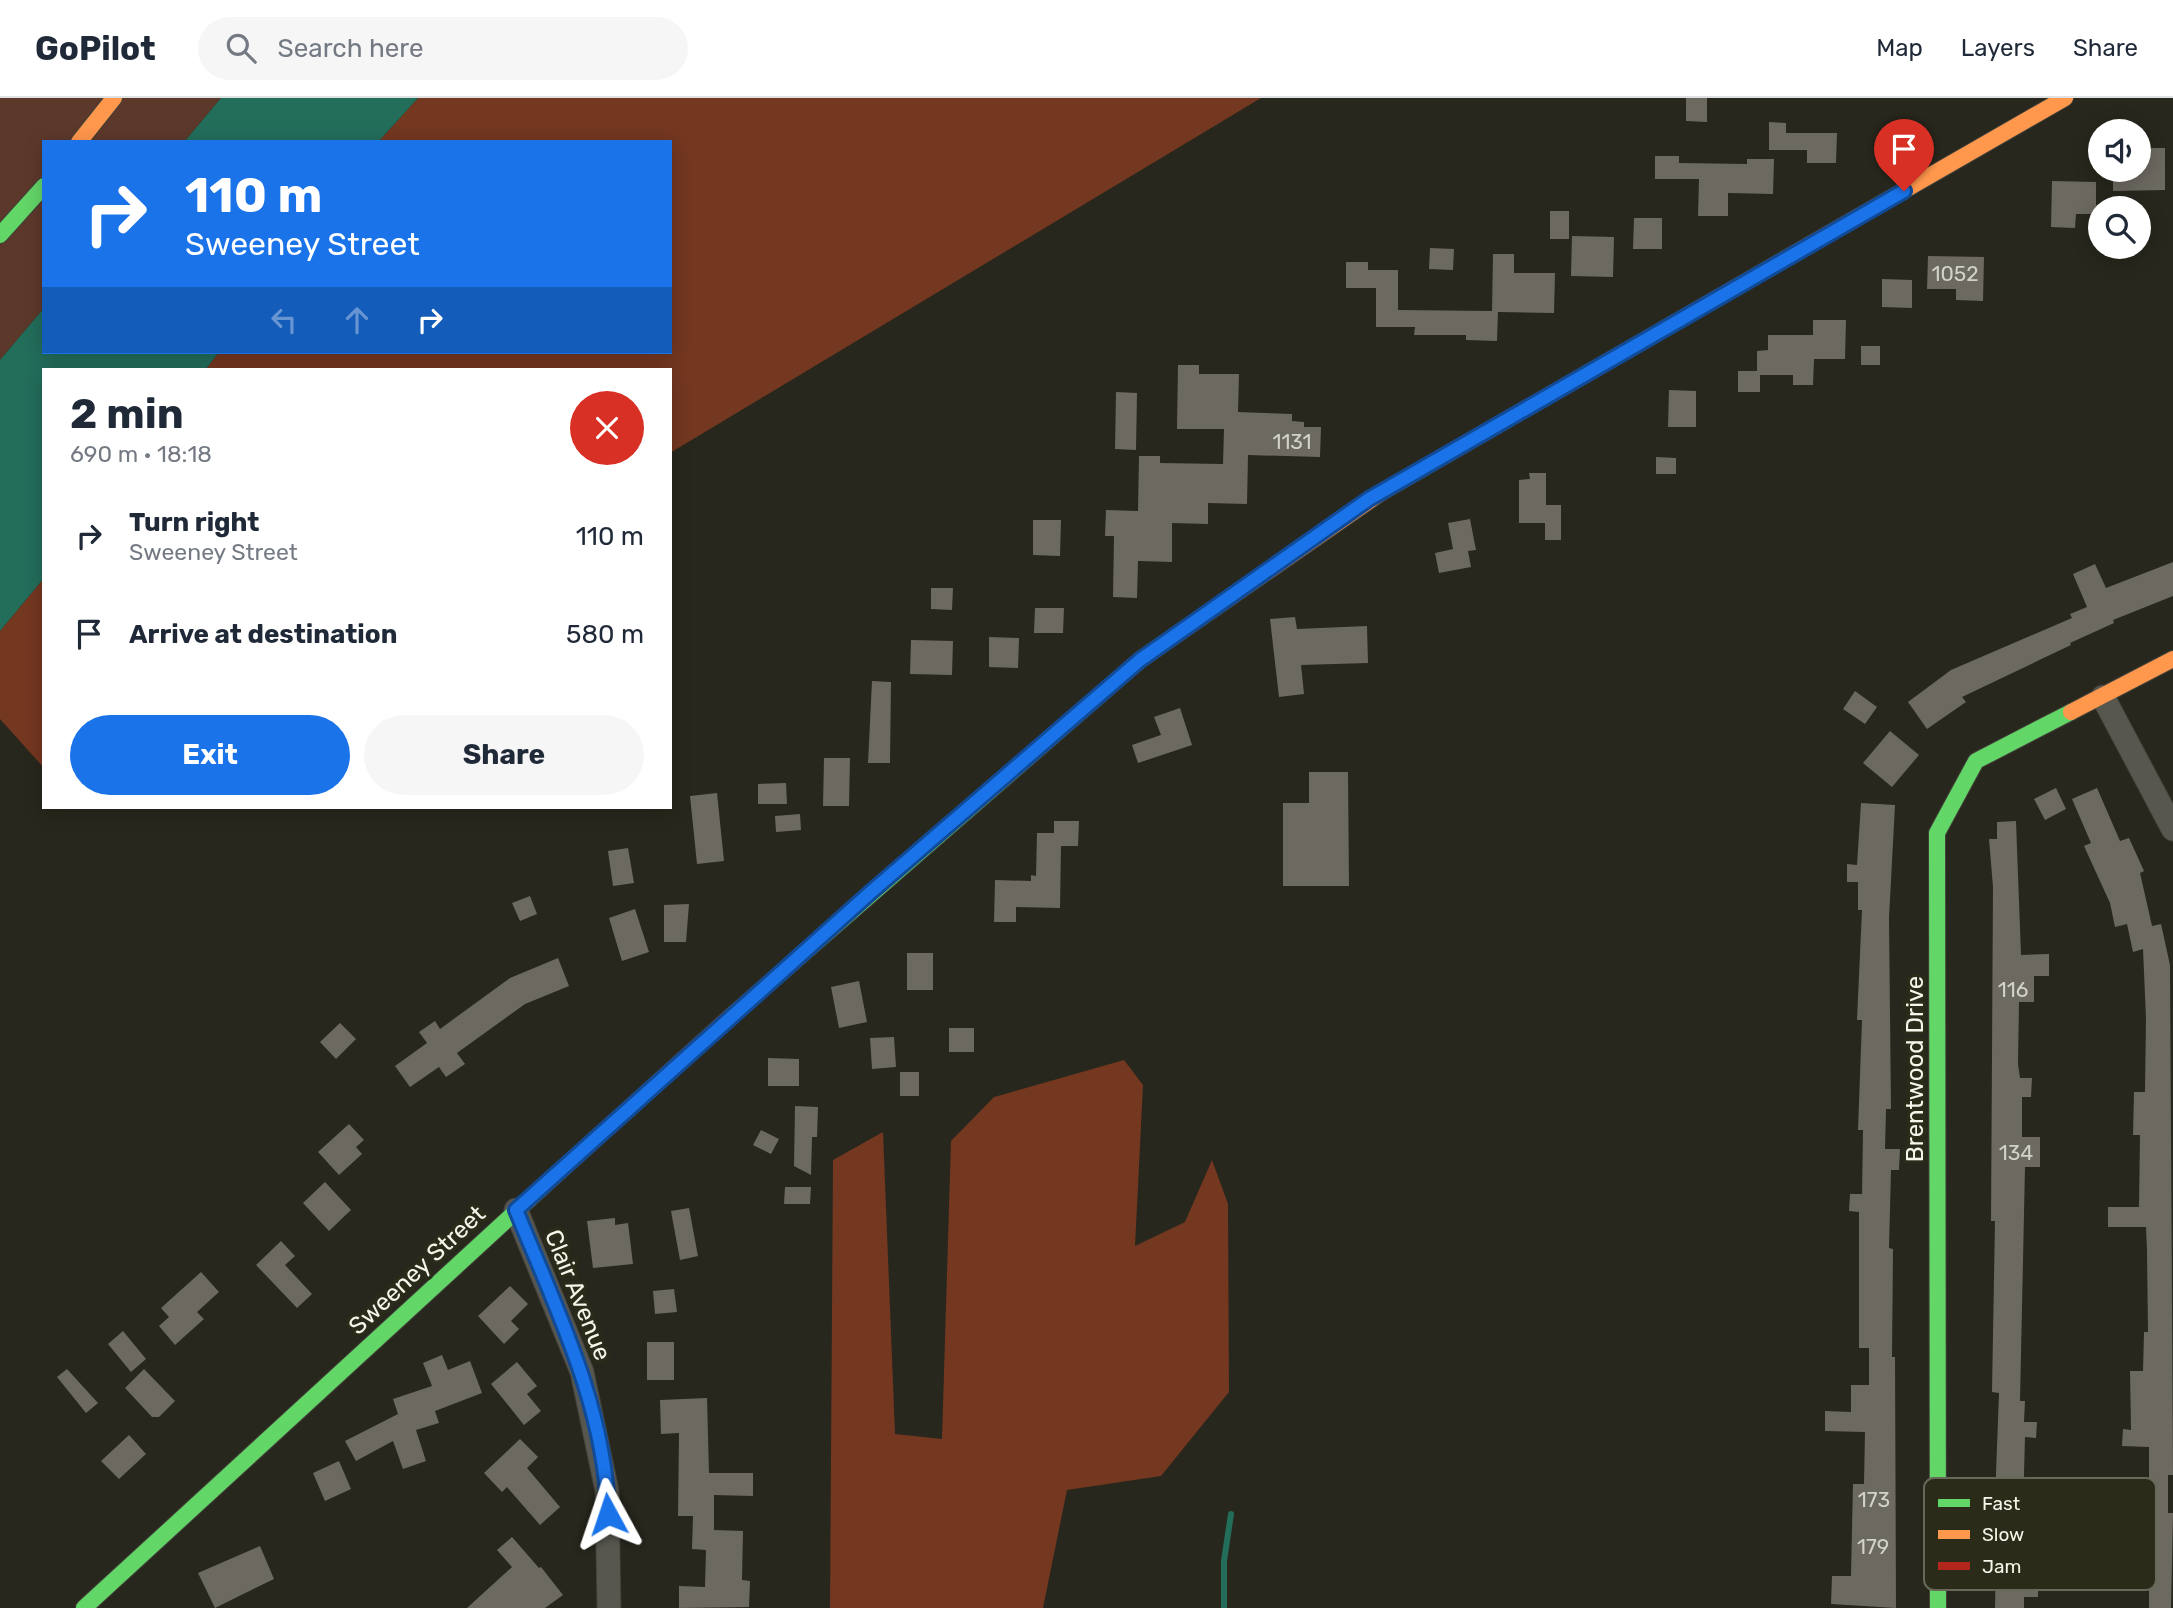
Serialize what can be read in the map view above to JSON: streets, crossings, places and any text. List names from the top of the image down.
{
  "streets": {
    "street": ["Brentwood Drive", "Sweeney Street", "Clair Avenue"]
  },
  "crossings": [
    ["Sweeney Street", "Clair Avenue"]
  ],
  "house_numbers": [
    "1052",
    "1131",
    "116",
    "134",
    "173",
    "179"
  ],
  "legend": ["Fast", "Slow", "Jam"],
  "page": {
    "header": "GoPilot",
    "search": "Search here",
    "nav": ["Map", "Layers", "Share"],
    "turn": ["110 m", "Sweeney Street"],
    "heading": ["2 min", "690 m · 18:18"],
    "list": [
      {
        "name": "Turn right",
        "note": "Sweeney Street",
        "value": "110 m"
      },
      {
        "name": "Arrive at destination",
        "value": "580 m"
      }
    ],
    "buttons": ["Exit", "Share"]
  }
}
